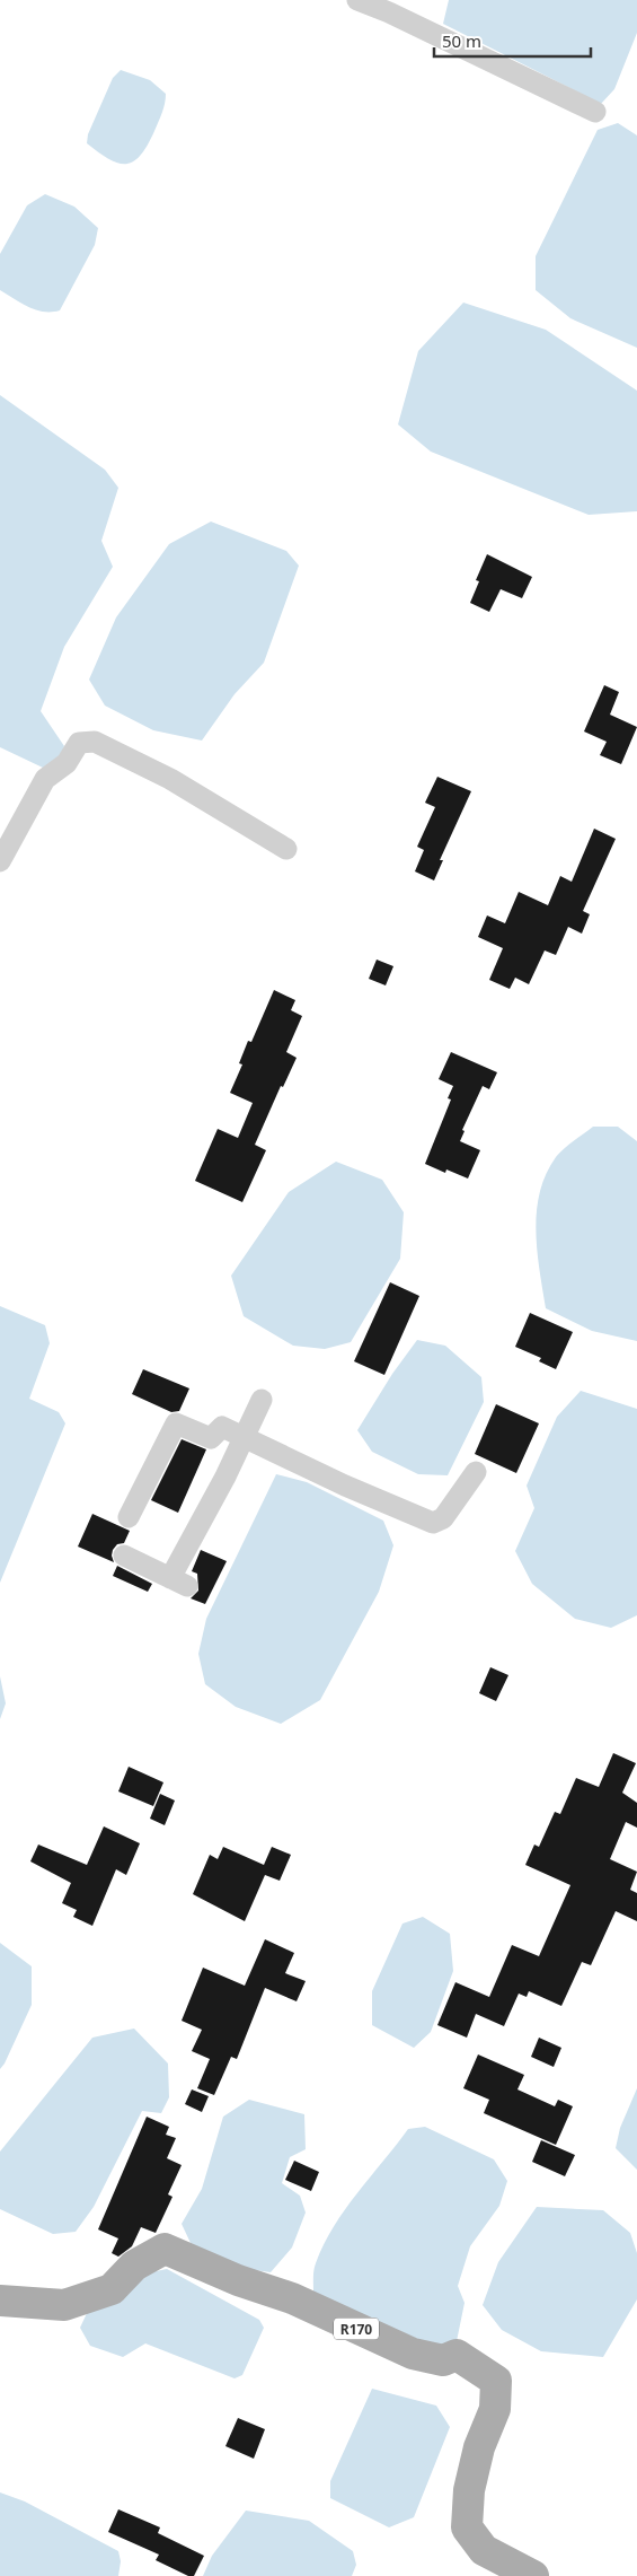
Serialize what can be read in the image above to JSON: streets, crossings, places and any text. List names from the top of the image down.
{
  "streets": {
    "main road": ["R170"]
  },
  "scale_bar": "50 m"
}
